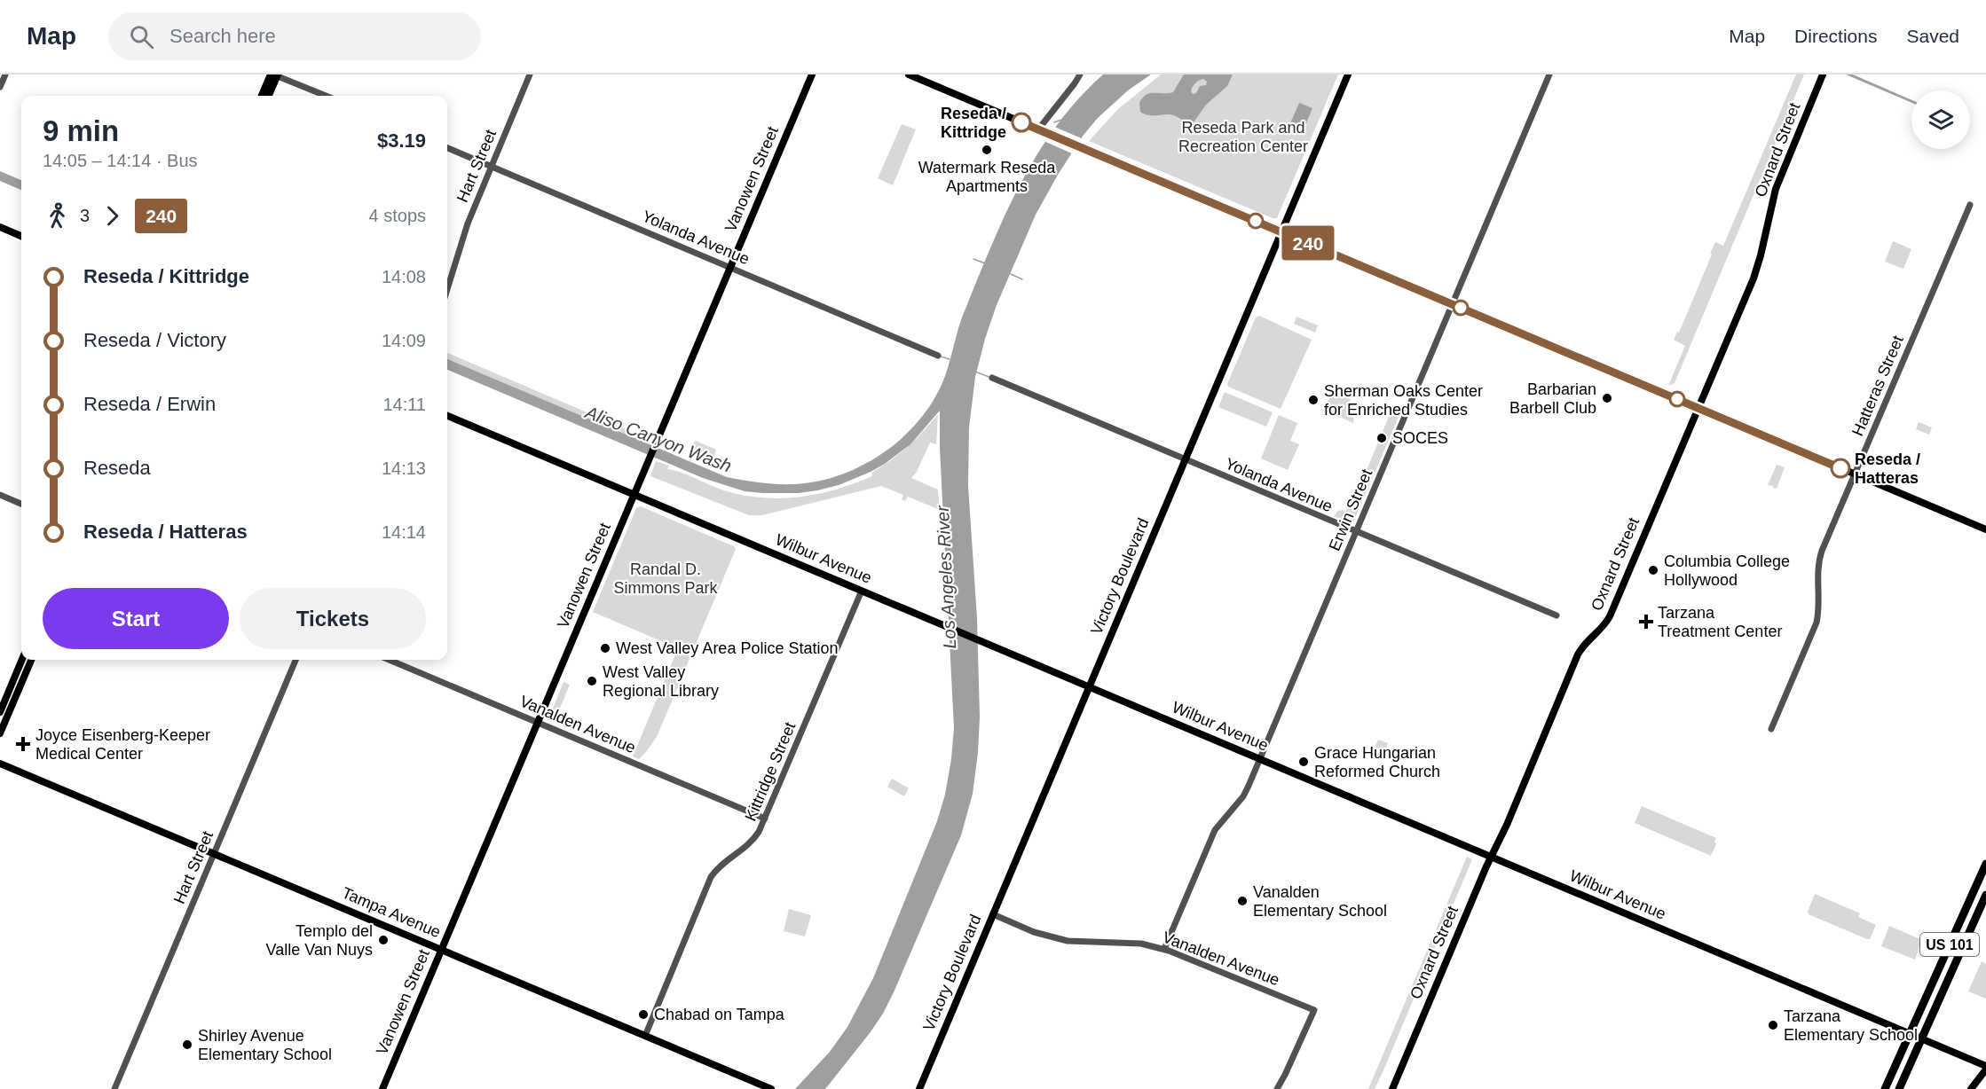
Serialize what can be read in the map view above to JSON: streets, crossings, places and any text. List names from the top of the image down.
{
  "streets": {
    "highway": ["US 101"],
    "main road": [
      "Oxnard Street",
      "Vanowen Street",
      "Wilbur Avenue",
      "Victory Boulevard",
      "Tampa Avenue"
    ],
    "street": [
      "Hart Street",
      "Yolanda Avenue",
      "Hatteras Street",
      "Erwin Street",
      "Vanalden Avenue",
      "Kittridge Street"
    ]
  },
  "crossings": [
    ["Oxnard Street", "Wilbur Avenue"],
    ["Hart Street", "Yolanda Avenue"],
    ["Hart Street", "Tampa Avenue"],
    ["Vanowen Street", "Yolanda Avenue"],
    ["Vanowen Street", "Wilbur Avenue"],
    ["Vanowen Street", "Vanalden Avenue"],
    ["Vanowen Street", "Tampa Avenue"],
    ["Yolanda Avenue", "Erwin Street"],
    ["Yolanda Avenue", "Victory Boulevard"],
    ["Erwin Street", "Wilbur Avenue"],
    ["Erwin Street", "Vanalden Avenue"],
    ["Wilbur Avenue", "Victory Boulevard"],
    ["Wilbur Avenue", "Kittridge Street"],
    ["Victory Boulevard", "Vanalden Avenue"],
    ["Vanalden Avenue", "Kittridge Street"],
    ["Kittridge Street", "Tampa Avenue"]
  ],
  "water": ["Aliso Canyon Wash", "Los Angeles River"],
  "parks": ["Reseda Park and Recreation Center", "Randal D. Simmons Park"],
  "places": {
    "other": [
      "Reseda / Kittridge",
      "Watermark Reseda Apartments",
      "Barbarian Barbell Club",
      "Sherman Oaks Center for Enriched Studies",
      "SOCES",
      "Reseda / Hatteras",
      "Columbia College Hollywood",
      "West Valley Area Police Station",
      "West Valley Regional Library",
      "Grace Hungarian Reformed Church",
      "Vanalden Elementary School",
      "Templo del Valle Van Nuys",
      "Chabad on Tampa",
      "Tarzana Elementary School",
      "Shirley Avenue Elementary School"
    ],
    "health": ["Tarzana Treatment Center", "Joyce Eisenberg-Keeper Medical Center"]
  },
  "lines": ["bus line 240"],
  "page": {
    "header": "Map",
    "search": "Search here",
    "nav": ["Map", "Directions", "Saved"],
    "on_map": "240",
    "heading": ["9 min", "14:05 – 14:14 · Bus", "$3.19"],
    "legs": ["3", "240", "4 stops"],
    "list": [
      {
        "name": "Reseda / Kittridge",
        "value": "14:08"
      },
      {
        "name": "Reseda / Victory",
        "value": "14:09"
      },
      {
        "name": "Reseda / Erwin",
        "value": "14:11"
      },
      {
        "name": "Reseda",
        "value": "14:13"
      },
      {
        "name": "Reseda / Hatteras",
        "value": "14:14"
      }
    ],
    "buttons": ["Start", "Tickets"]
  }
}
